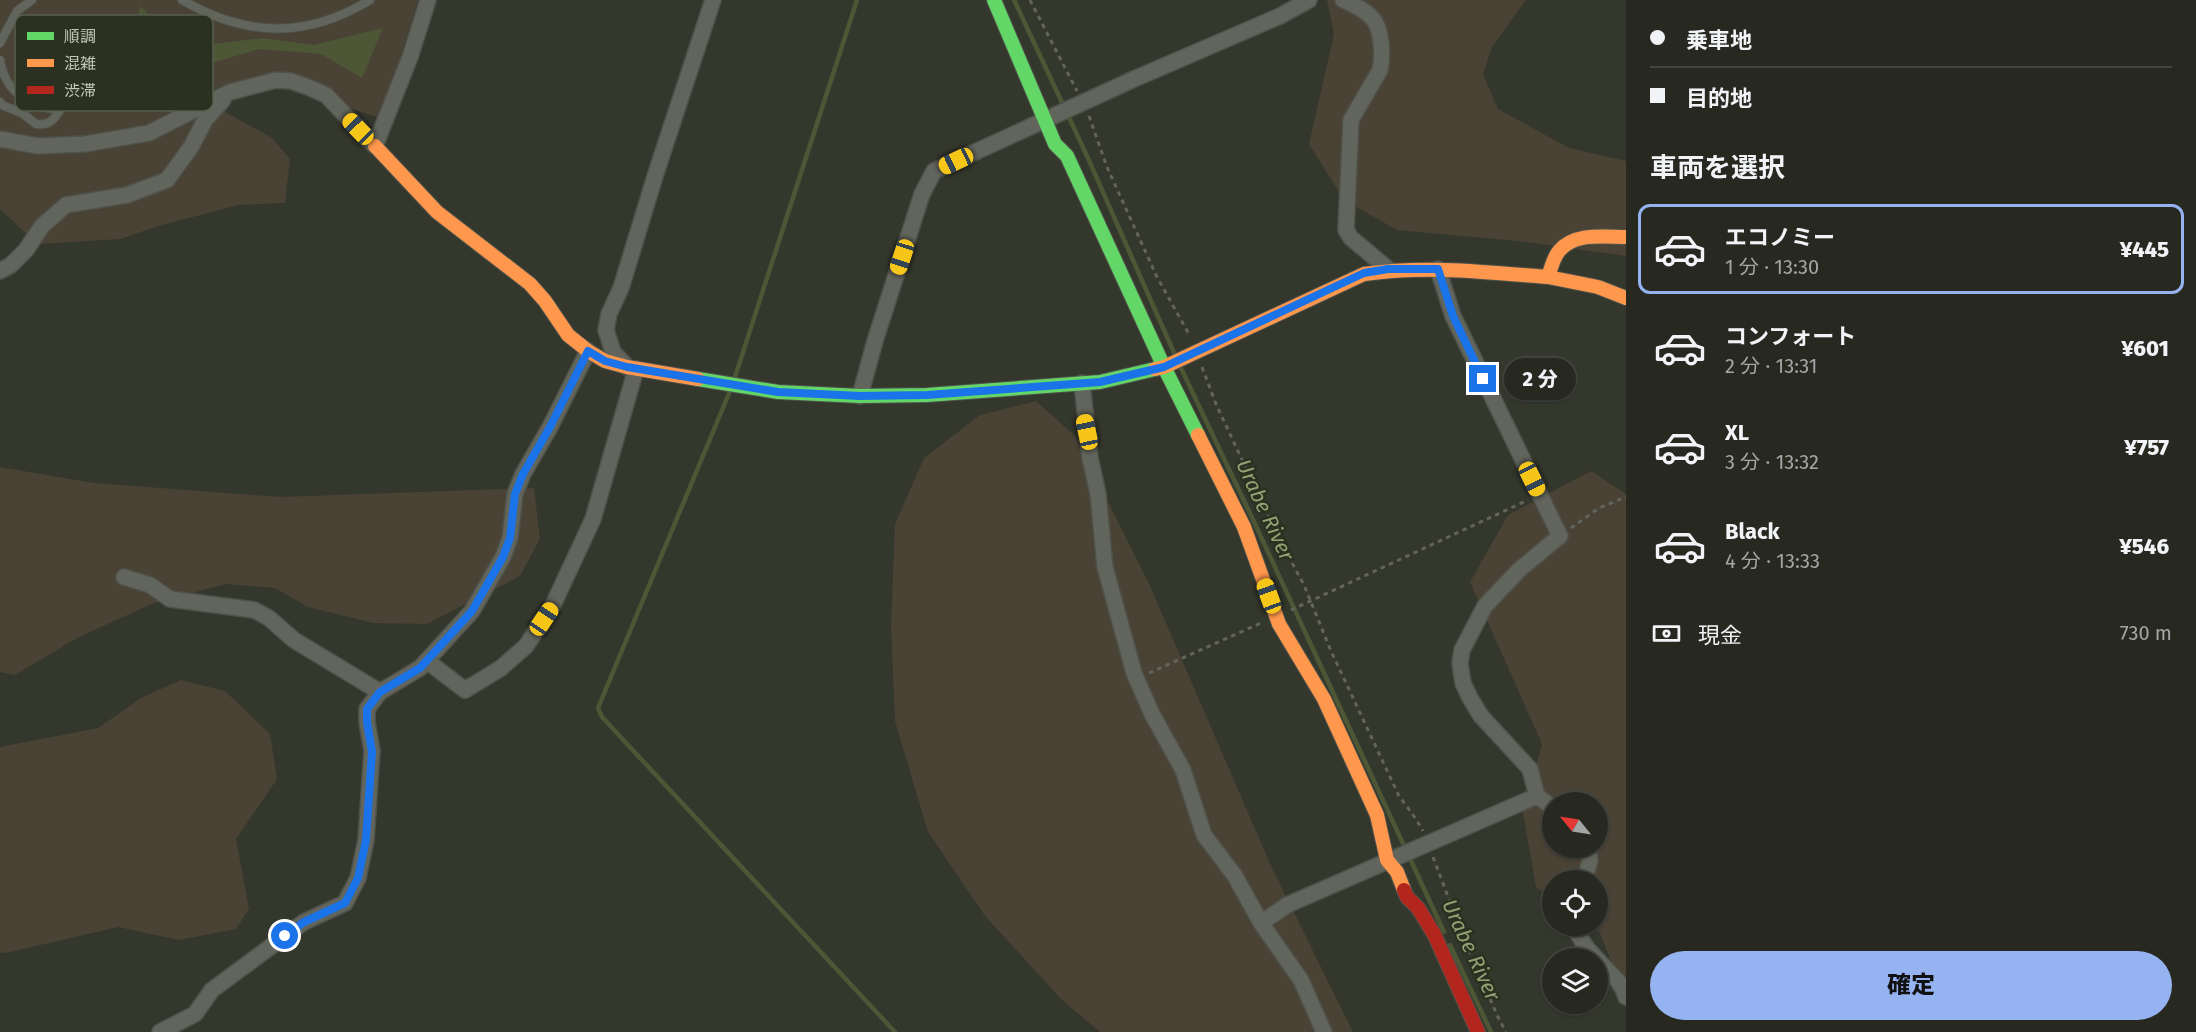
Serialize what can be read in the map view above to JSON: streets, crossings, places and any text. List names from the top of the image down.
{
  "water": ["Urabe River"],
  "legend": ["順調", "混雑", "渋滞"],
  "north": "top left",
  "page": {
    "banner": ["乗車地", "目的地"],
    "heading": "車両を選択",
    "list": [
      {
        "name": "エコノミー",
        "note": "1 分 · 13:30",
        "value": "¥445"
      },
      {
        "name": "コンフォート",
        "note": "2 分 · 13:31",
        "value": "¥601"
      },
      {
        "name": "XL",
        "note": "3 分 · 13:32",
        "value": "¥757"
      },
      {
        "name": "Black",
        "note": "4 分 · 13:33",
        "value": "¥546"
      }
    ],
    "bubble": "2 分",
    "pay": ["現金", "730 m"],
    "buttons": "確定"
  }
}
